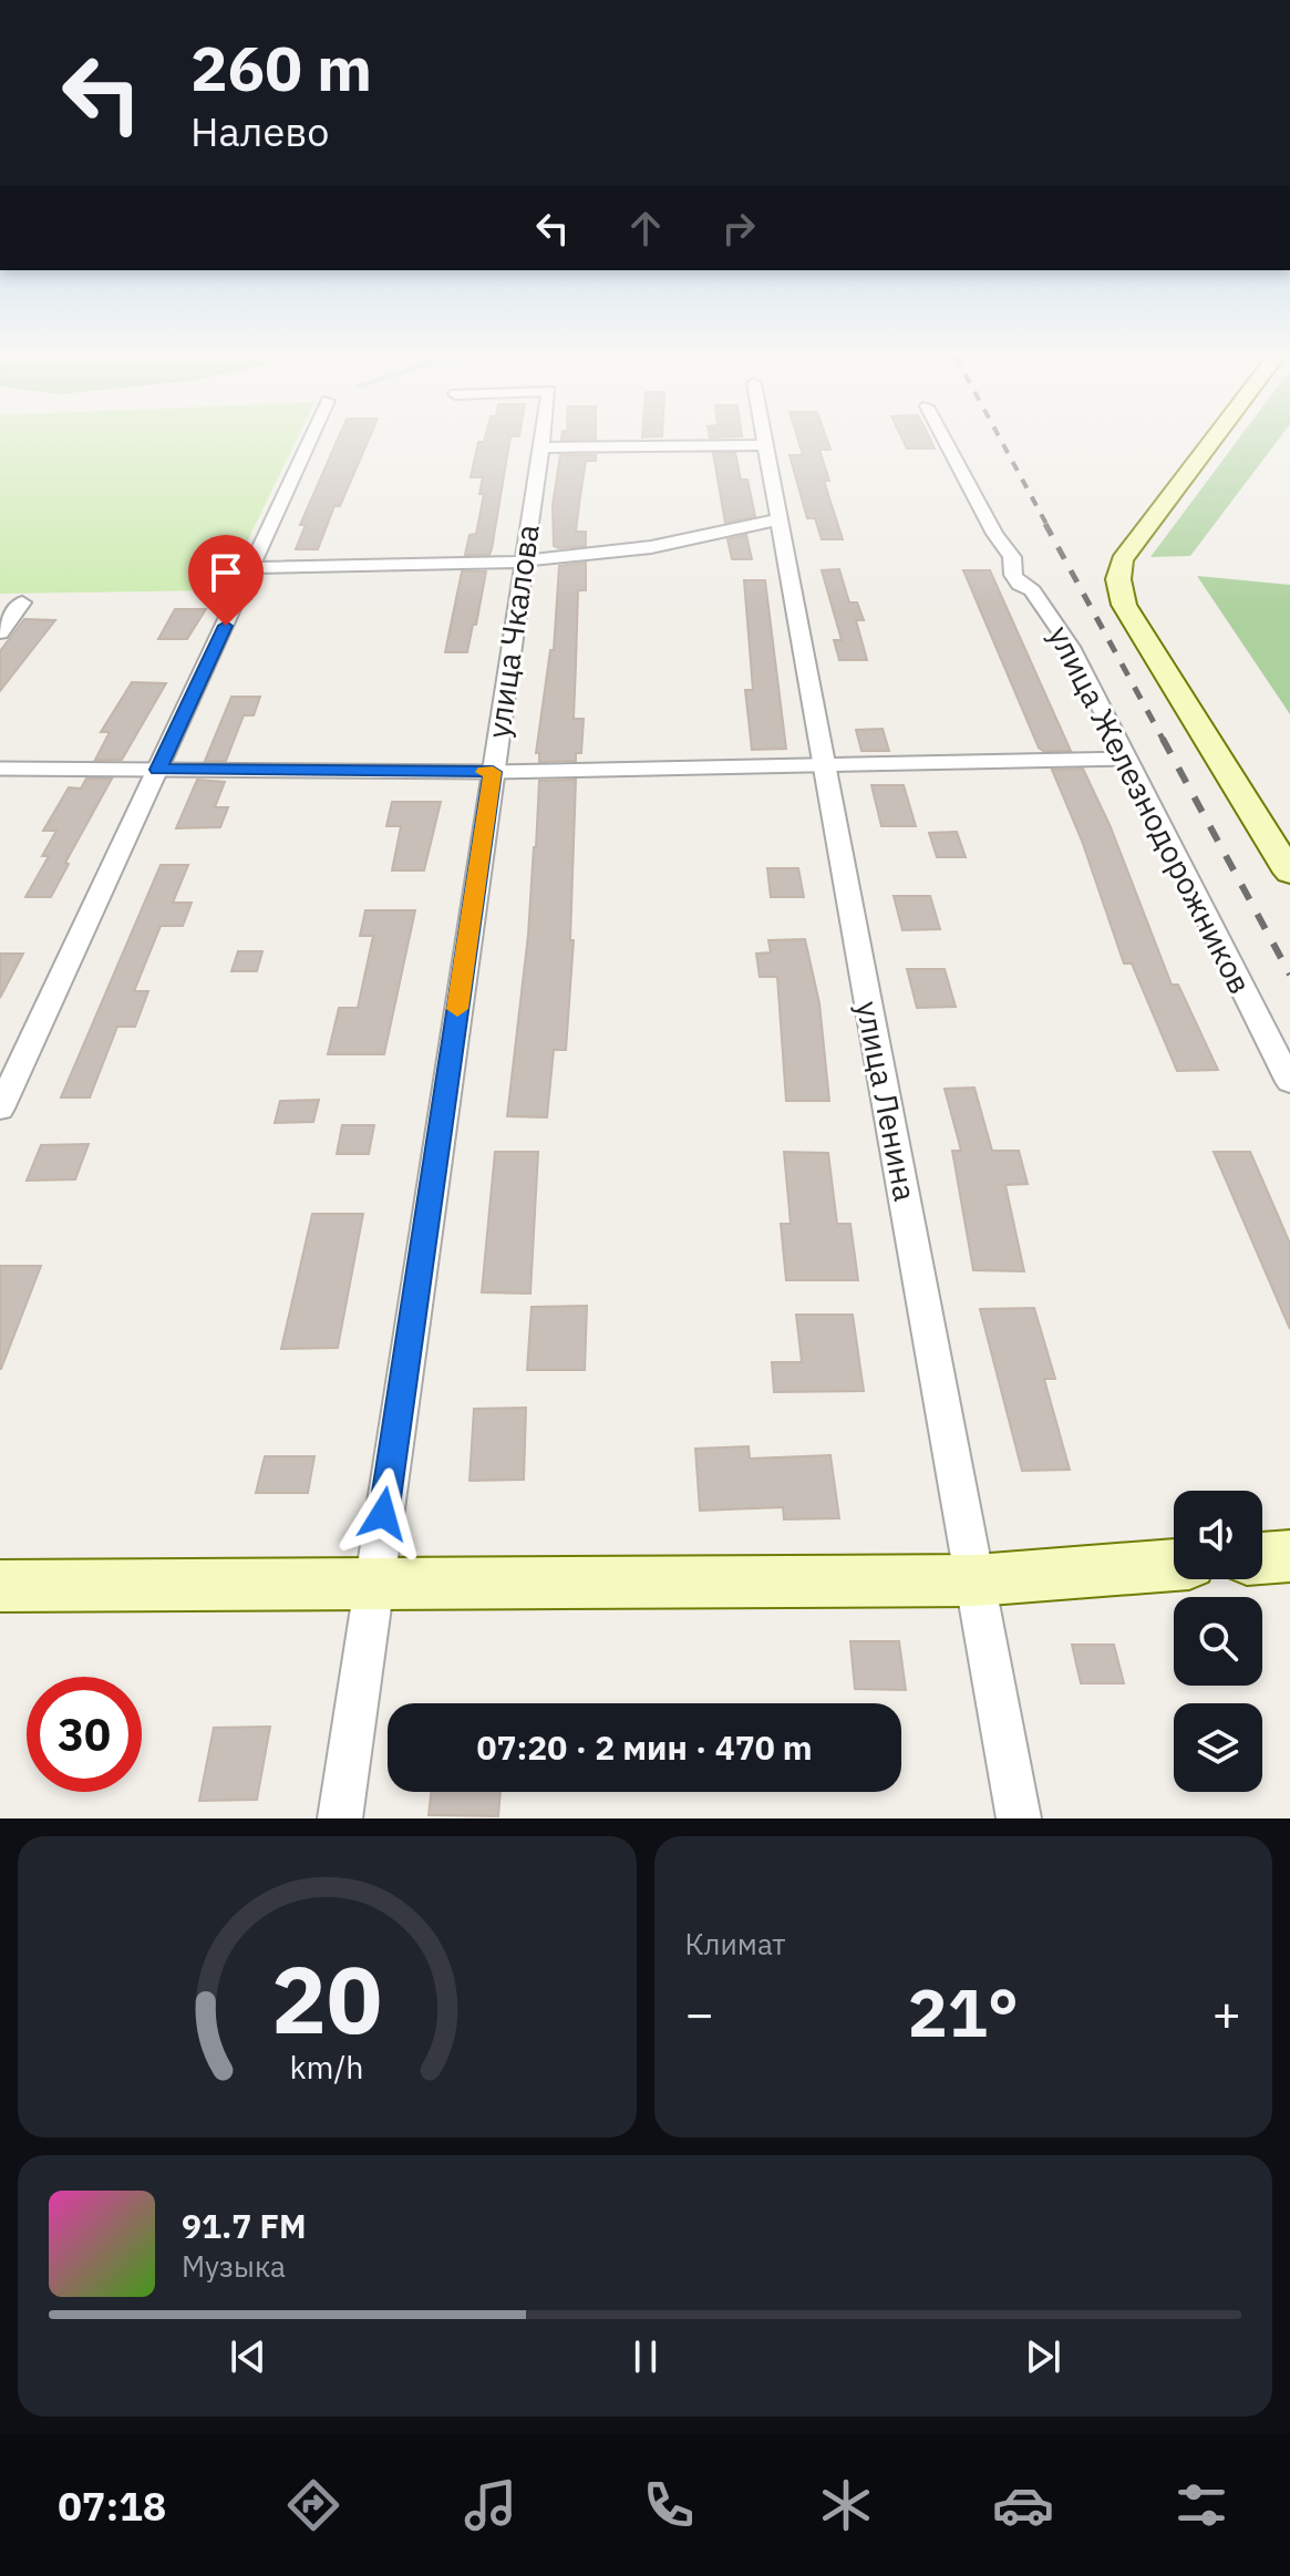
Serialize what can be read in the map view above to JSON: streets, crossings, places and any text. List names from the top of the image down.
{
  "streets": {
    "street": ["улица Чкалова", "улица Железнодорожников", "улица Ленина"]
  },
  "page": {
    "turn": ["260 m", "Налево"],
    "limit": "30",
    "trip": "07:20 · 2 мин · 470 m",
    "tile": "Климат",
    "heat": ["−", "21°", "+"],
    "song": ["91.7 FM", "Музыка"],
    "tabs": "07:18",
    "gauge": ["20", "km/h"]
  }
}
